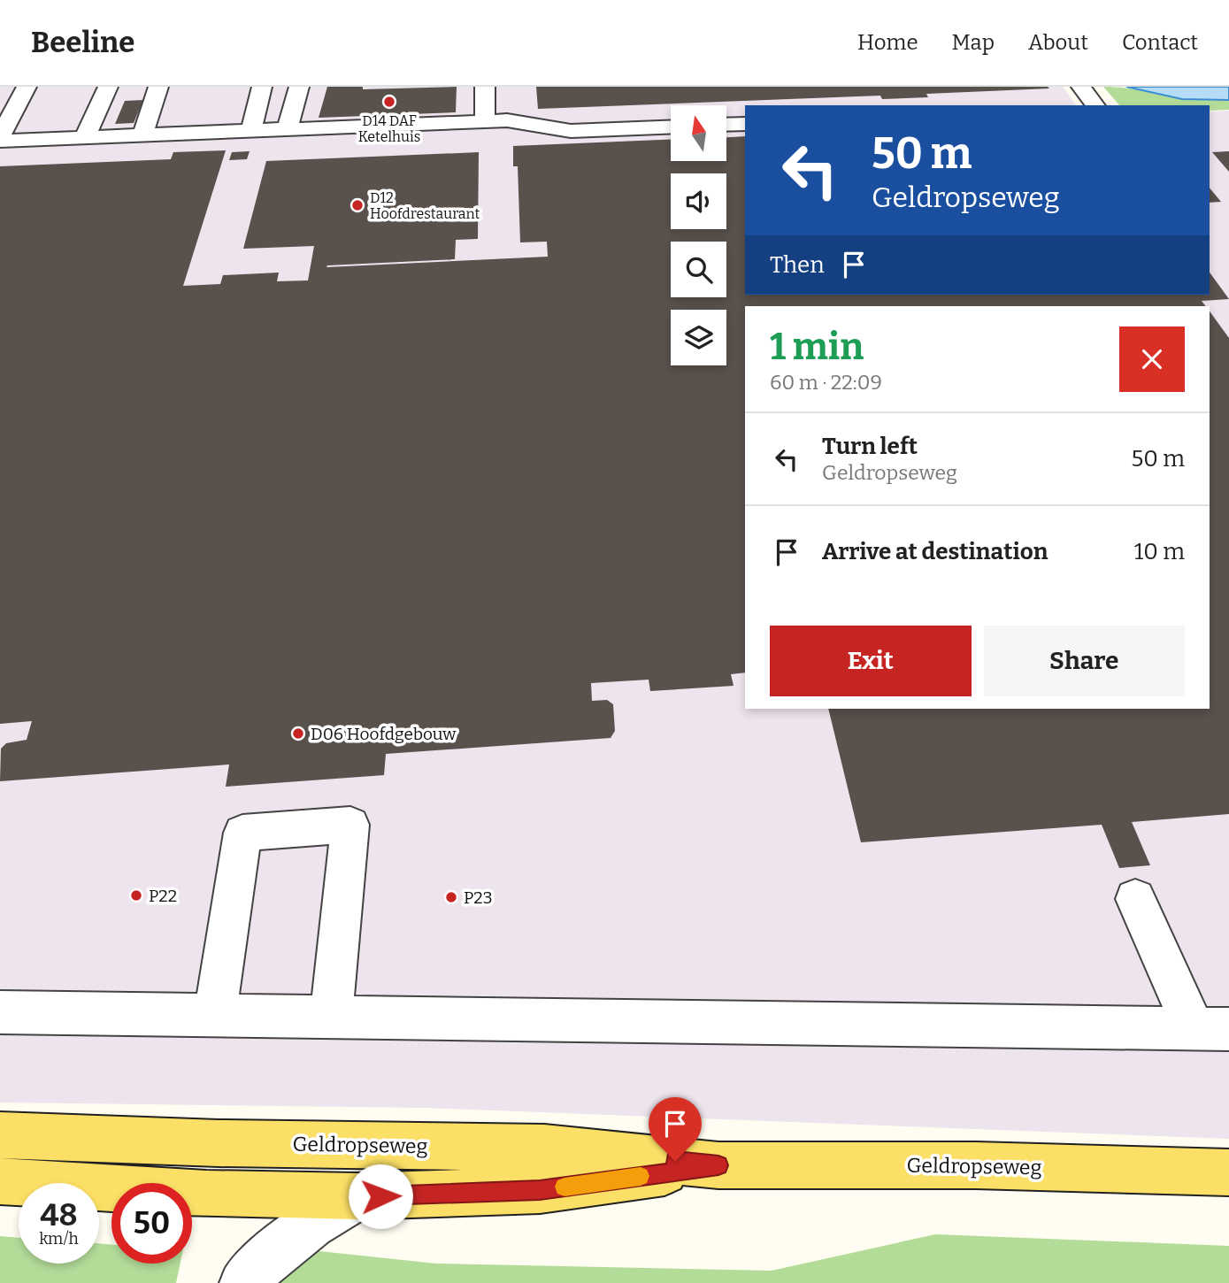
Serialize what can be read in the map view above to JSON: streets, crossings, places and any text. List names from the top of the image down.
{
  "streets": {
    "main road": ["Geldropseweg"]
  },
  "places": [
    "D14 DAF Ketelhuis",
    "D12 Hoofdrestaurant",
    "D06 Hoofdgebouw",
    "P22",
    "P23"
  ],
  "north": "top",
  "page": {
    "header": "Beeline",
    "nav": [
      "Home",
      "Map",
      "About",
      "Contact"
    ],
    "turn": ["50 m", "Geldropseweg"],
    "then": "Then",
    "heading": ["1 min", "60 m · 22:09"],
    "list": [
      {
        "name": "Turn left",
        "note": "Geldropseweg",
        "value": "50 m"
      },
      {
        "name": "Arrive at destination",
        "value": "10 m"
      }
    ],
    "buttons": ["Exit", "Share"],
    "speed": "48 km/h",
    "limit": "50"
  }
}
